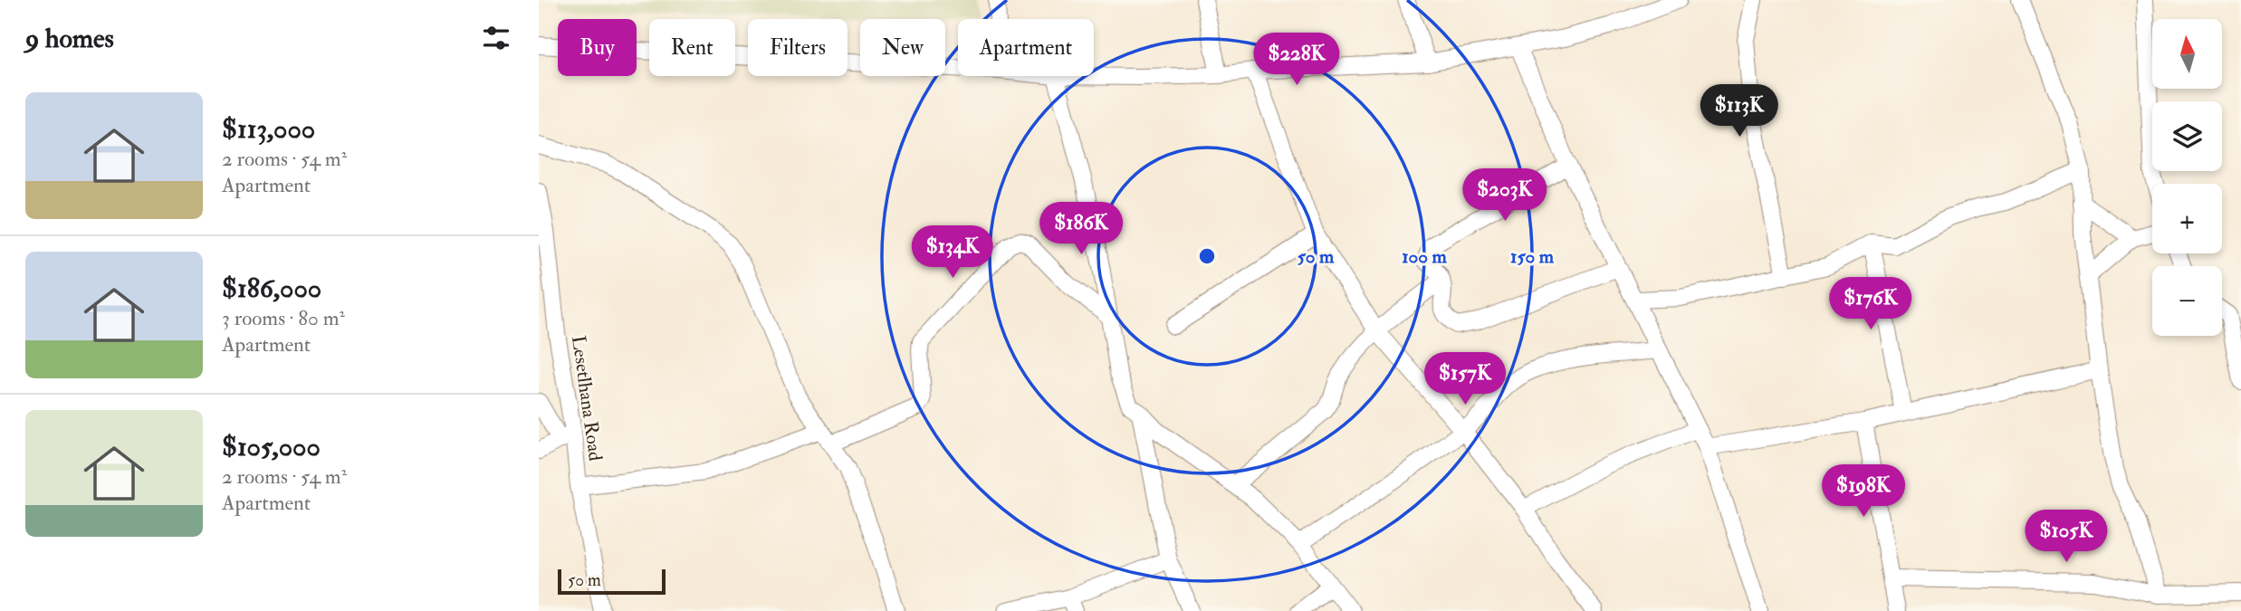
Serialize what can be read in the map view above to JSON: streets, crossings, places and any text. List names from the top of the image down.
{
  "streets": {
    "street": ["Lesetlhana Road"]
  },
  "scale_bar": "50 m",
  "north": "top",
  "page": {
    "heading": "9 homes",
    "map_buttons": ["+", "−"],
    "chip": [
      "Buy",
      "Rent",
      "Filters",
      "New",
      "Apartment"
    ],
    "price": [
      "$228K",
      "$113K",
      "$203K",
      "$186K",
      "$134K",
      "$176K",
      "$157K",
      "$198K",
      "$105K"
    ],
    "list": [
      {
        "name": "$113,000",
        "note": "2 rooms · 54 m² · Apartment"
      },
      {
        "name": "$186,000",
        "note": "3 rooms · 80 m² · Apartment"
      },
      {
        "name": "$105,000",
        "note": "2 rooms · 54 m² · Apartment"
      }
    ],
    "scale": "50 m"
  },
  "rings": ["50 m", "100 m", "150 m"]
}
